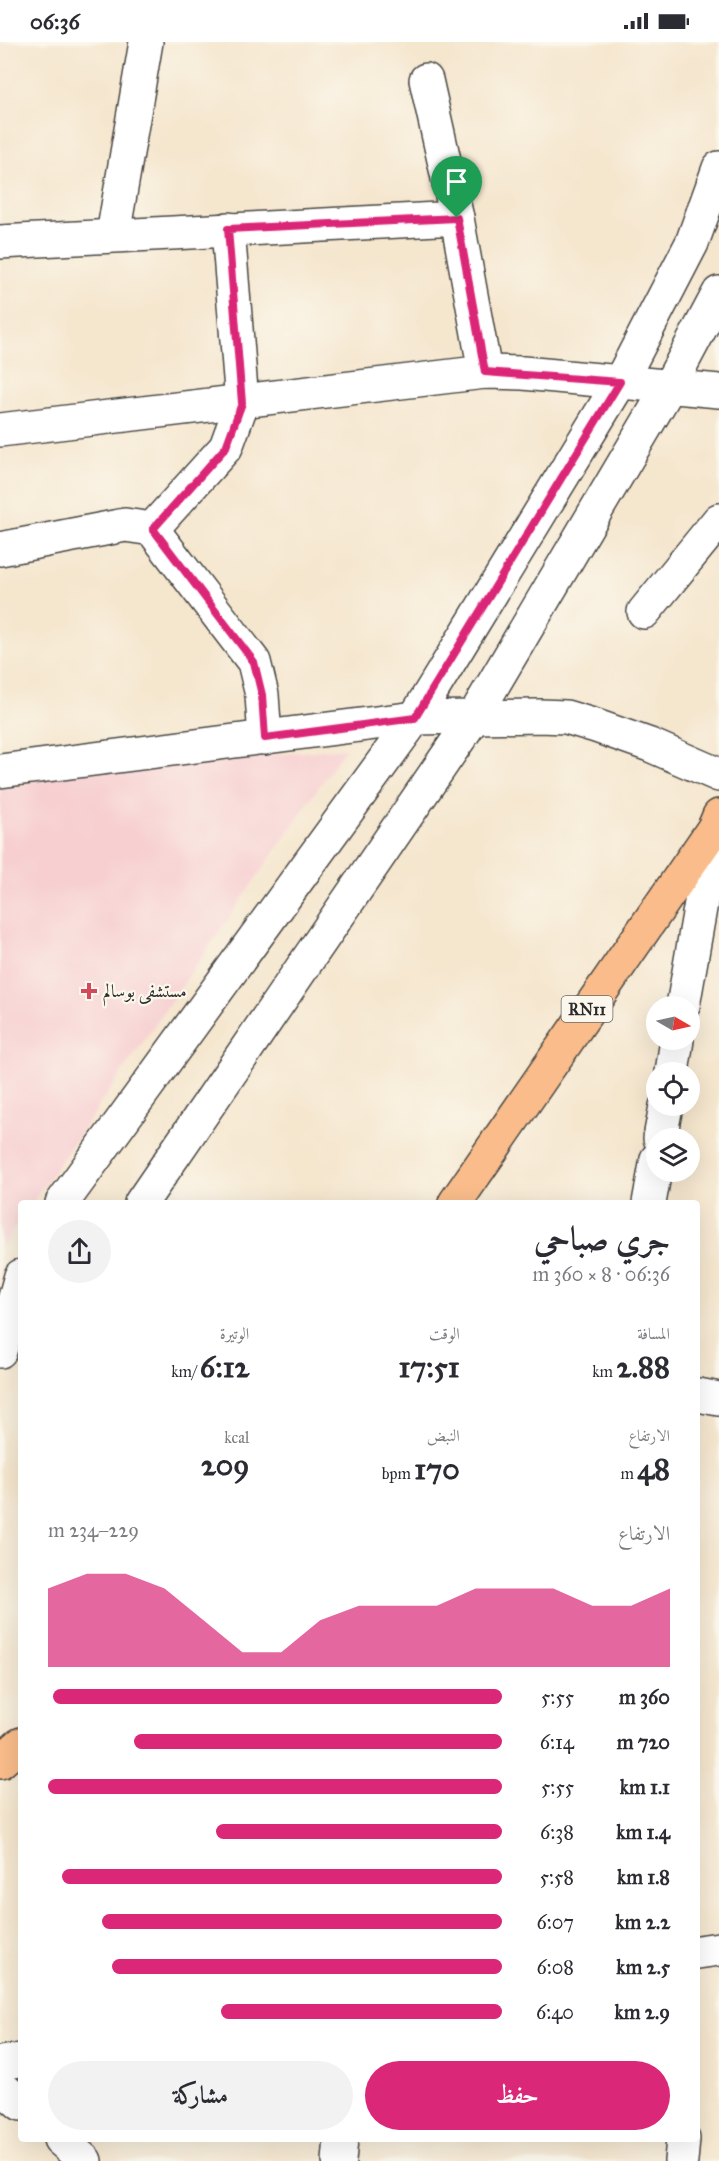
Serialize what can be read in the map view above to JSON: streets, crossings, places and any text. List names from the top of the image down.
{
  "streets": {
    "main road": ["RN11"]
  },
  "places": {
    "health": ["مستشفى بوسالم"]
  },
  "north": "right",
  "page": {
    "status": "06:36",
    "heading": ["جري صباحي", "06:36 · 8 × 360 m"],
    "stats": [
      ["المسافة", "2.88 km"],
      ["الوقت", "17:51"],
      ["الوتيرة", "6:12 /km"],
      ["الارتفاع", "48 m"],
      ["النبض", "170 bpm"],
      ["kcal", "209"]
    ],
    "chart": ["الارتفاع", "229–234 m"],
    "list": [
      {
        "name": "360 m",
        "note": "5:55"
      },
      {
        "name": "720 m",
        "note": "6:14"
      },
      {
        "name": "1.1 km",
        "note": "5:55"
      },
      {
        "name": "1.4 km",
        "note": "6:38"
      },
      {
        "name": "1.8 km",
        "note": "5:58"
      },
      {
        "name": "2.2 km",
        "note": "6:07"
      },
      {
        "name": "2.5 km",
        "note": "6:08"
      },
      {
        "name": "2.9 km",
        "note": "6:40"
      }
    ],
    "buttons": ["حفظ", "مشاركة"]
  }
}
